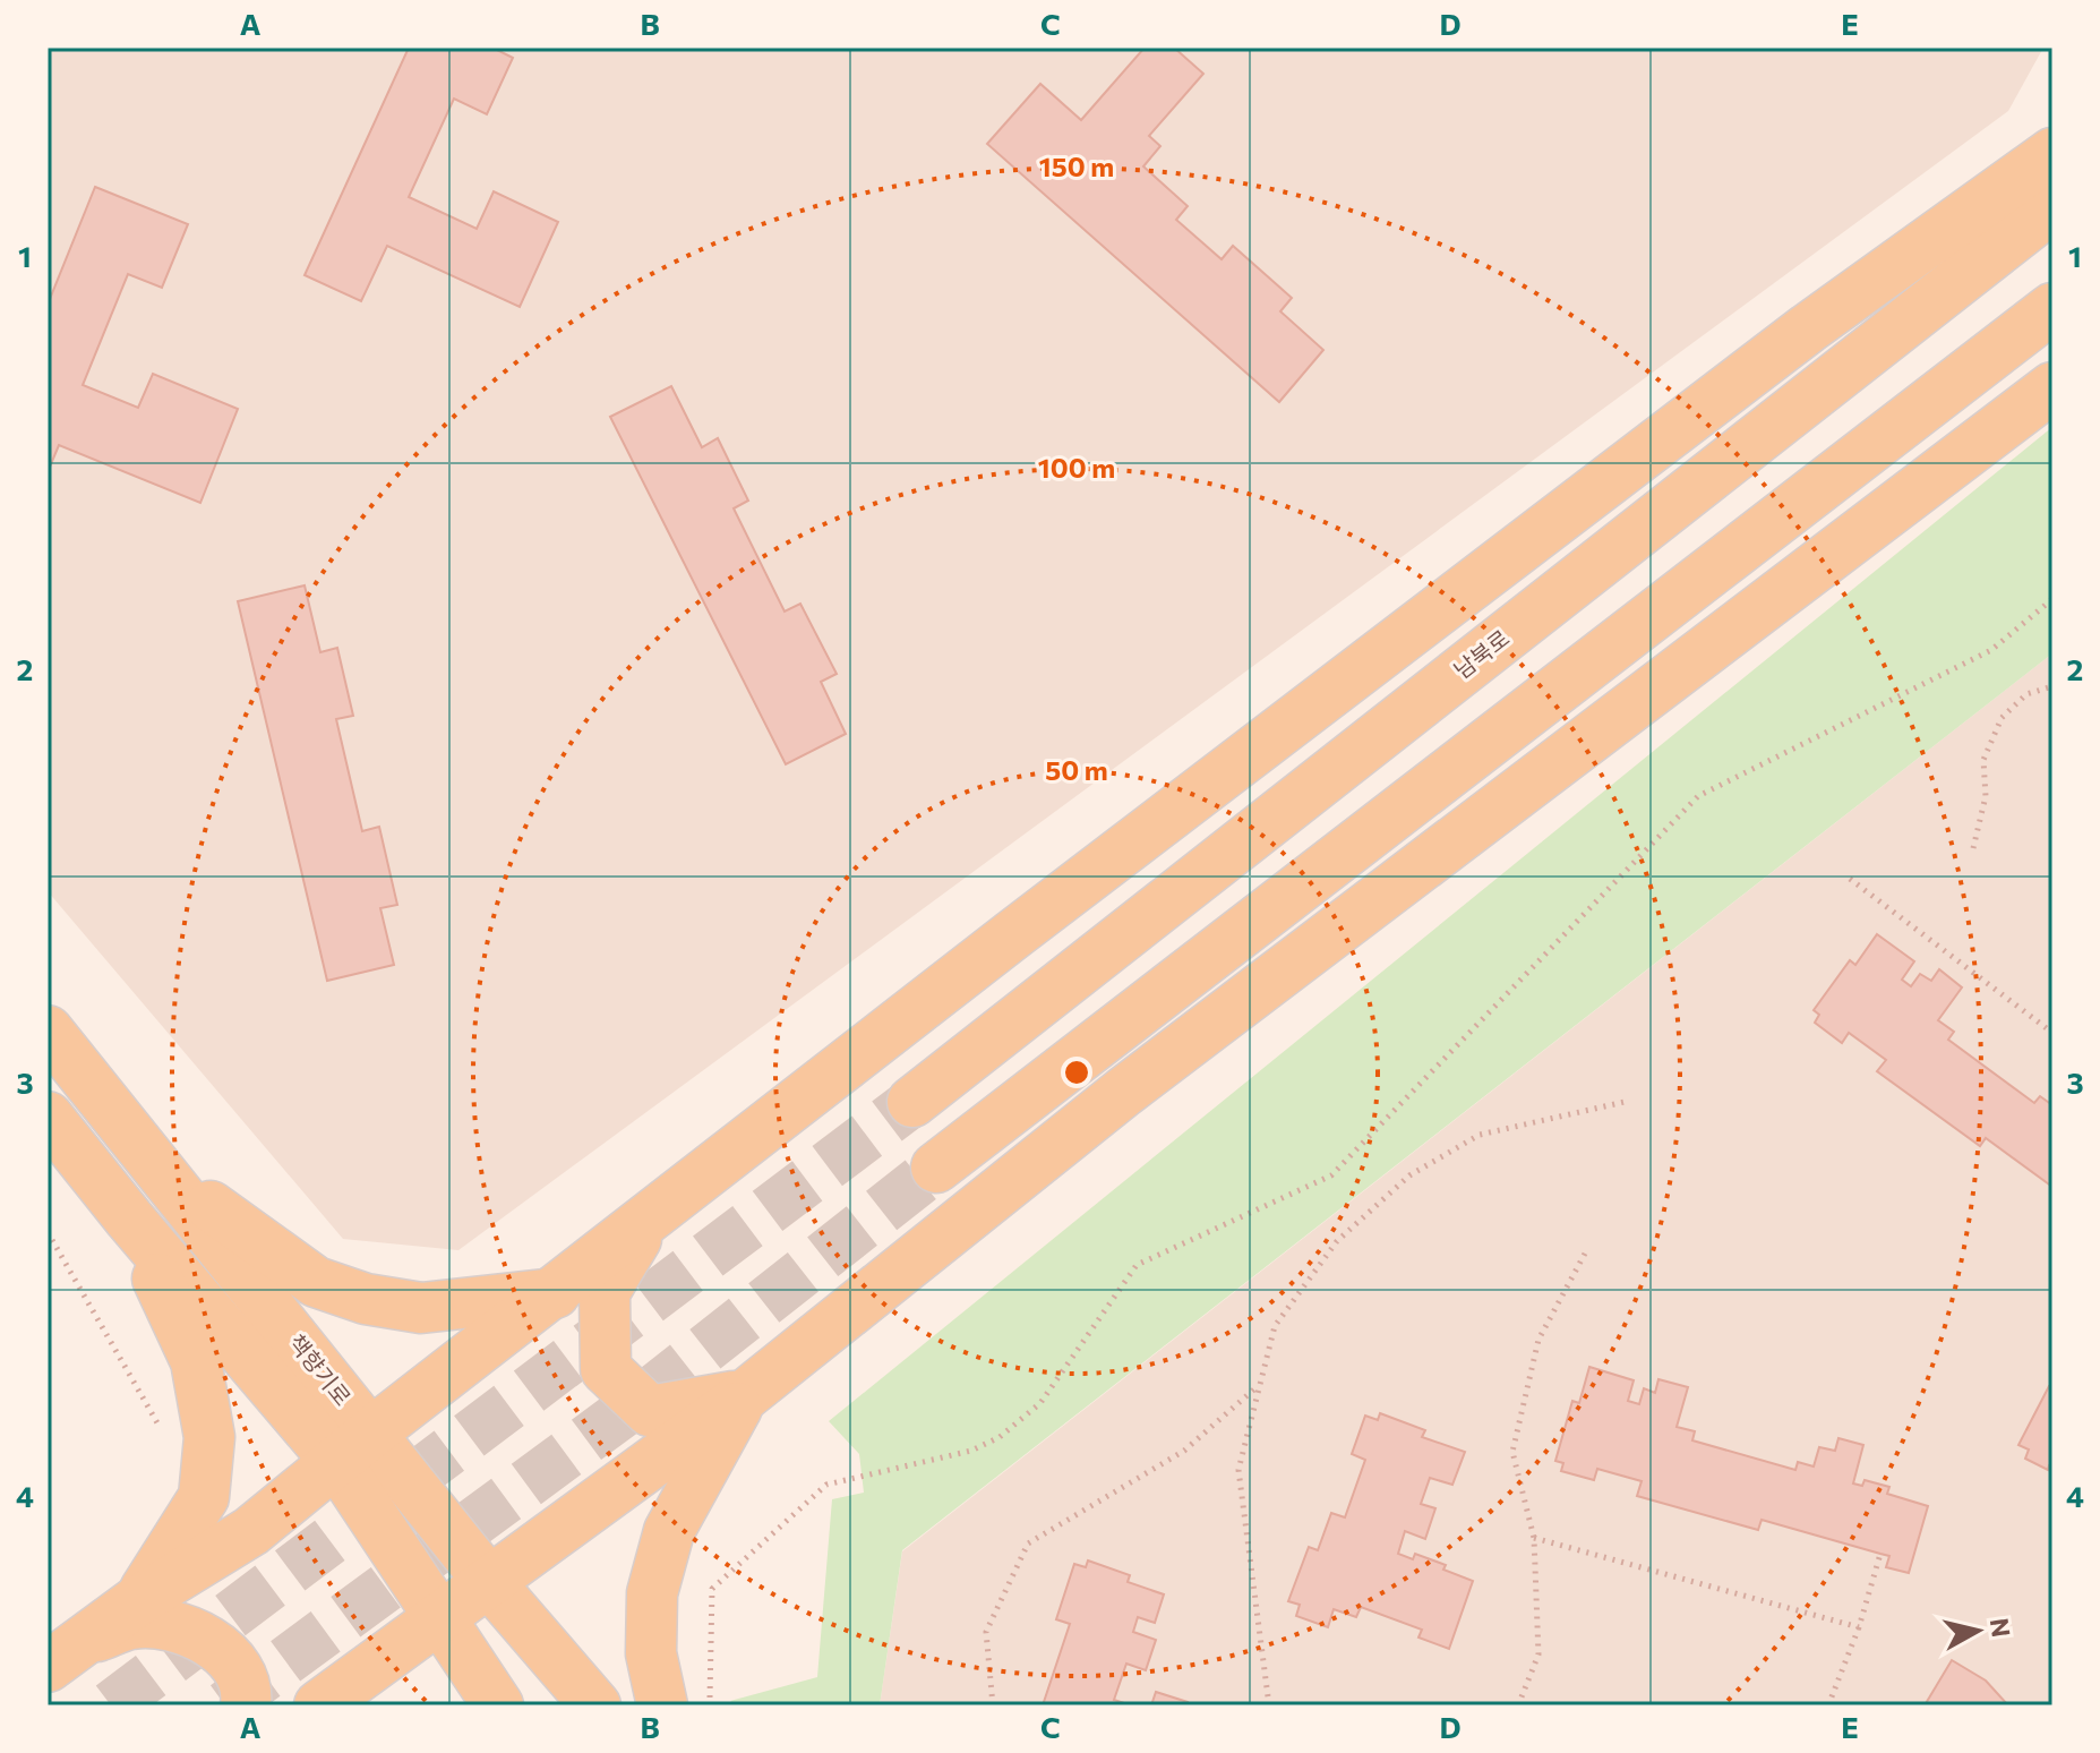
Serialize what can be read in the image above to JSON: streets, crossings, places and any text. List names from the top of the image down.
{
  "streets": {
    "main road": ["남북로", "책향기로"]
  },
  "north": "right",
  "grid": {
    "columns": [
      "A",
      "B",
      "C",
      "D",
      "E"
    ],
    "rows": [
      "1",
      "2",
      "3",
      "4"
    ]
  },
  "rings": ["150 m", "100 m", "50 m"]
}
